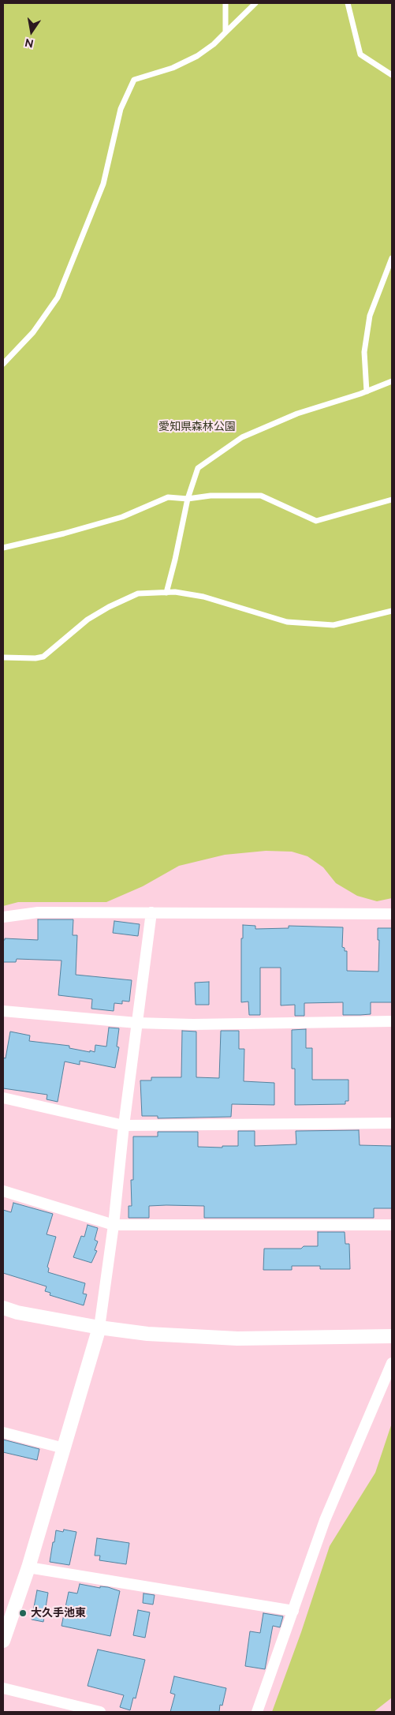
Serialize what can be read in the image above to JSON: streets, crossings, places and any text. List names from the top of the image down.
{
  "parks": ["愛知県森林公園"],
  "places": ["大久手池東"],
  "north": "bottom"
}
